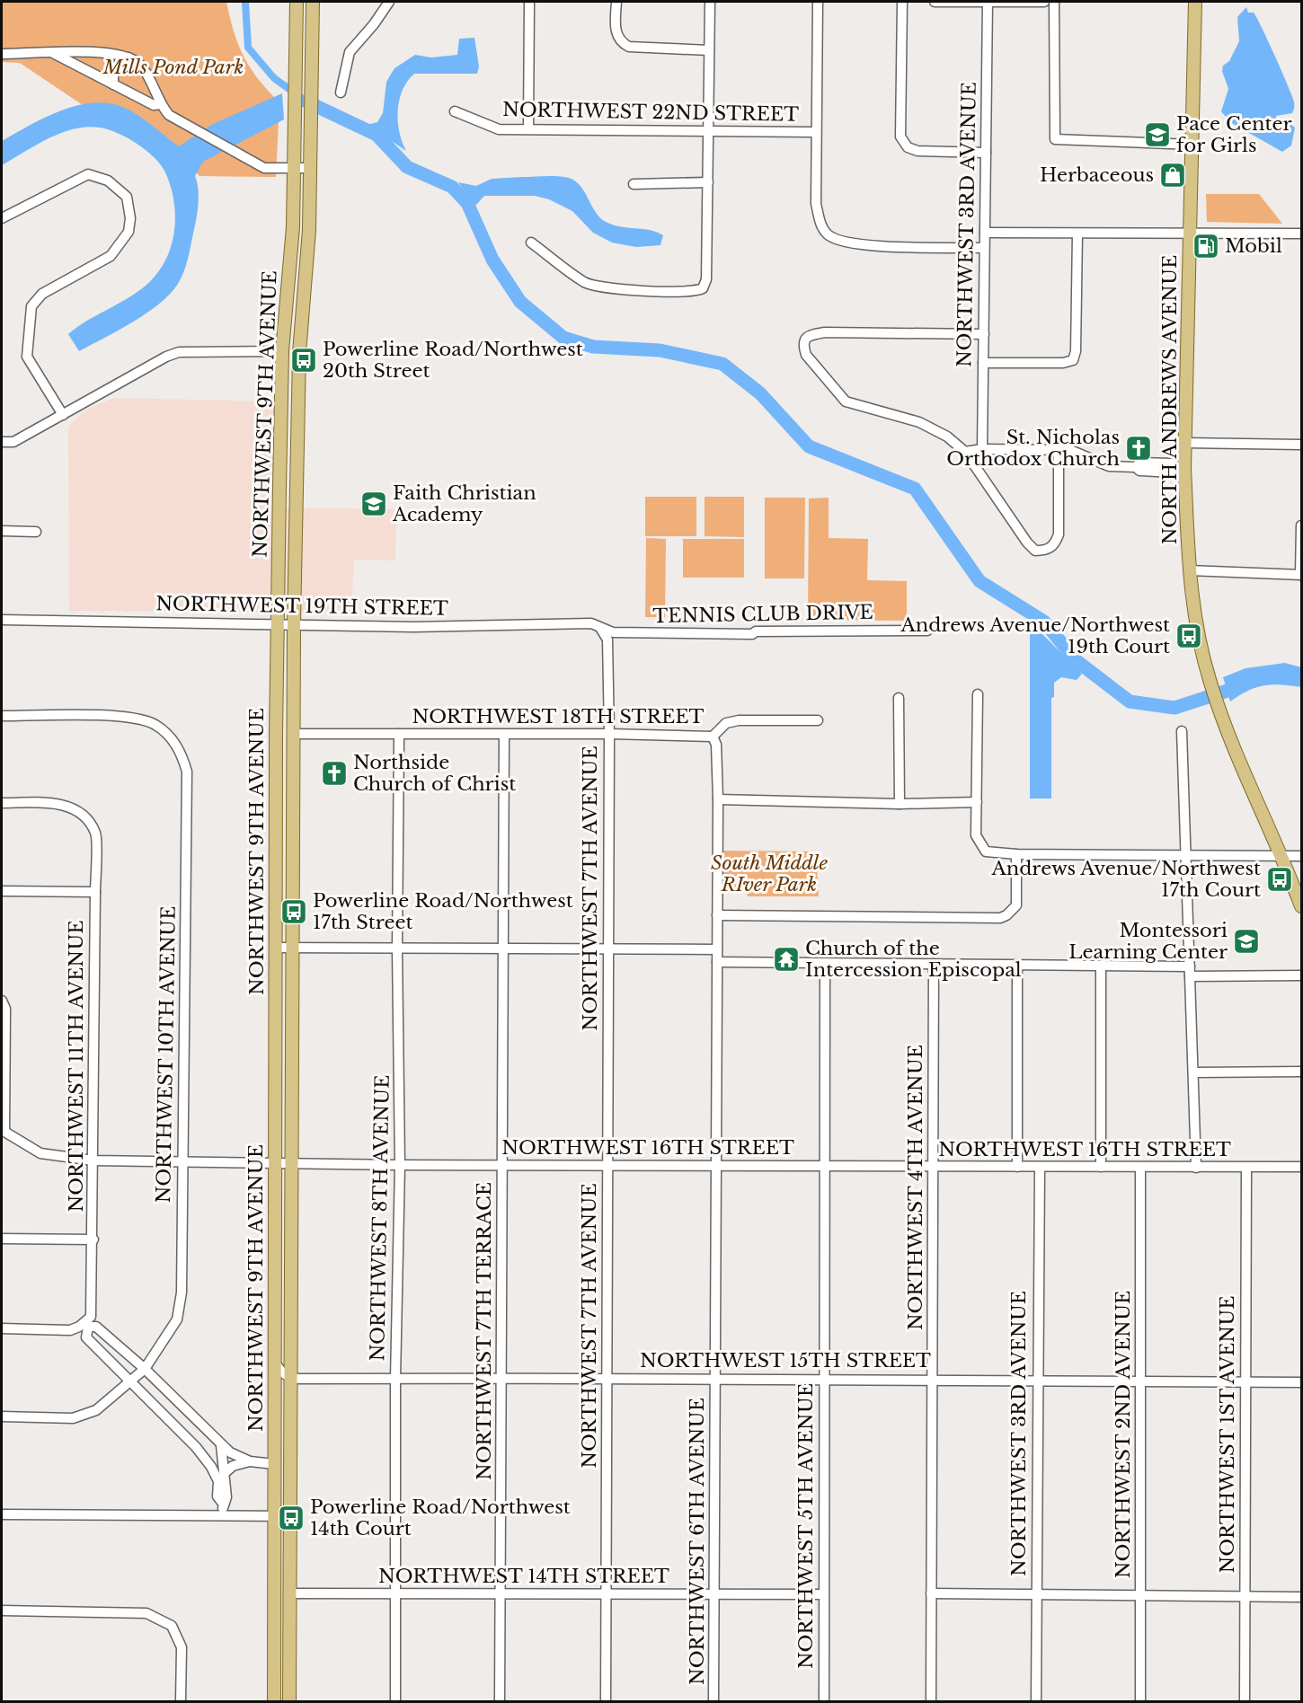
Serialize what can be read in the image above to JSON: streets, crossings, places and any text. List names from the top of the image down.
{
  "streets": {
    "main road": ["NORTH ANDREWS AVENUE", "NORTHWEST 9TH AVENUE"],
    "street": [
      "NORTHWEST 22ND STREET",
      "NORTHWEST 3RD AVENUE",
      "NORTHWEST 19TH STREET",
      "TENNIS CLUB DRIVE",
      "NORTHWEST 18TH STREET",
      "NORTHWEST 7TH AVENUE",
      "NORTHWEST 10TH AVENUE",
      "NORTHWEST 11TH AVENUE",
      "NORTHWEST 16TH STREET",
      "NORTHWEST 4TH AVENUE",
      "NORTHWEST 8TH AVENUE",
      "NORTHWEST 7TH TERRACE",
      "NORTHWEST 15TH STREET",
      "NORTHWEST 2ND AVENUE",
      "NORTHWEST 1ST AVENUE",
      "NORTHWEST 5TH AVENUE",
      "NORTHWEST 6TH AVENUE",
      "NORTHWEST 14TH STREET"
    ]
  },
  "crossings": [
    ["NORTHWEST 3RD AVENUE", "NORTHWEST 16TH STREET"],
    ["NORTHWEST 3RD AVENUE", "NORTHWEST 15TH STREET"],
    ["NORTHWEST 9TH AVENUE", "NORTHWEST 19TH STREET"],
    ["NORTHWEST 9TH AVENUE", "NORTHWEST 18TH STREET"],
    ["NORTHWEST 9TH AVENUE", "NORTHWEST 16TH STREET"],
    ["NORTHWEST 9TH AVENUE", "NORTHWEST 15TH STREET"],
    ["NORTHWEST 9TH AVENUE", "NORTHWEST 14TH STREET"],
    ["NORTHWEST 19TH STREET", "TENNIS CLUB DRIVE"],
    ["NORTHWEST 19TH STREET", "NORTHWEST 7TH AVENUE"],
    ["TENNIS CLUB DRIVE", "NORTHWEST 7TH AVENUE"],
    ["NORTHWEST 18TH STREET", "NORTHWEST 7TH AVENUE"],
    ["NORTHWEST 18TH STREET", "NORTHWEST 8TH AVENUE"],
    ["NORTHWEST 18TH STREET", "NORTHWEST 7TH TERRACE"],
    ["NORTHWEST 18TH STREET", "NORTHWEST 6TH AVENUE"],
    ["NORTHWEST 7TH AVENUE", "NORTHWEST 16TH STREET"],
    ["NORTHWEST 7TH AVENUE", "NORTHWEST 15TH STREET"],
    ["NORTHWEST 7TH AVENUE", "NORTHWEST 14TH STREET"],
    ["NORTHWEST 10TH AVENUE", "NORTHWEST 16TH STREET"],
    ["NORTHWEST 11TH AVENUE", "NORTHWEST 16TH STREET"],
    ["NORTHWEST 16TH STREET", "NORTHWEST 4TH AVENUE"],
    ["NORTHWEST 16TH STREET", "NORTHWEST 8TH AVENUE"],
    ["NORTHWEST 16TH STREET", "NORTHWEST 7TH TERRACE"],
    ["NORTHWEST 16TH STREET", "NORTHWEST 2ND AVENUE"],
    ["NORTHWEST 16TH STREET", "NORTHWEST 1ST AVENUE"],
    ["NORTHWEST 16TH STREET", "NORTHWEST 5TH AVENUE"],
    ["NORTHWEST 16TH STREET", "NORTHWEST 6TH AVENUE"],
    ["NORTHWEST 4TH AVENUE", "NORTHWEST 15TH STREET"],
    ["NORTHWEST 8TH AVENUE", "NORTHWEST 15TH STREET"],
    ["NORTHWEST 8TH AVENUE", "NORTHWEST 14TH STREET"],
    ["NORTHWEST 7TH TERRACE", "NORTHWEST 15TH STREET"],
    ["NORTHWEST 7TH TERRACE", "NORTHWEST 14TH STREET"],
    ["NORTHWEST 15TH STREET", "NORTHWEST 2ND AVENUE"],
    ["NORTHWEST 15TH STREET", "NORTHWEST 1ST AVENUE"],
    ["NORTHWEST 15TH STREET", "NORTHWEST 5TH AVENUE"],
    ["NORTHWEST 15TH STREET", "NORTHWEST 6TH AVENUE"],
    ["NORTHWEST 5TH AVENUE", "NORTHWEST 14TH STREET"],
    ["NORTHWEST 6TH AVENUE", "NORTHWEST 14TH STREET"]
  ],
  "parks": ["Mills Pond Park", "South Middle RIver Park"],
  "places": {
    "school or university": ["Pace Center for Girls", "Faith Christian Academy", "Montessori Learning Center"],
    "shop": ["Herbaceous"],
    "fuel station": ["Mobil"],
    "bus stop": [
      "Powerline Road/Northwest 20th Street",
      "Andrews Avenue/Northwest 19th Court",
      "Andrews Avenue/Northwest 17th Court",
      "Powerline Road/Northwest 17th Street",
      "Powerline Road/Northwest 14th Court"
    ],
    "church": ["St. Nicholas Orthodox Church", "Northside Church of Christ"],
    "temple": ["Church of the Intercession Episcopal"]
  }
}
